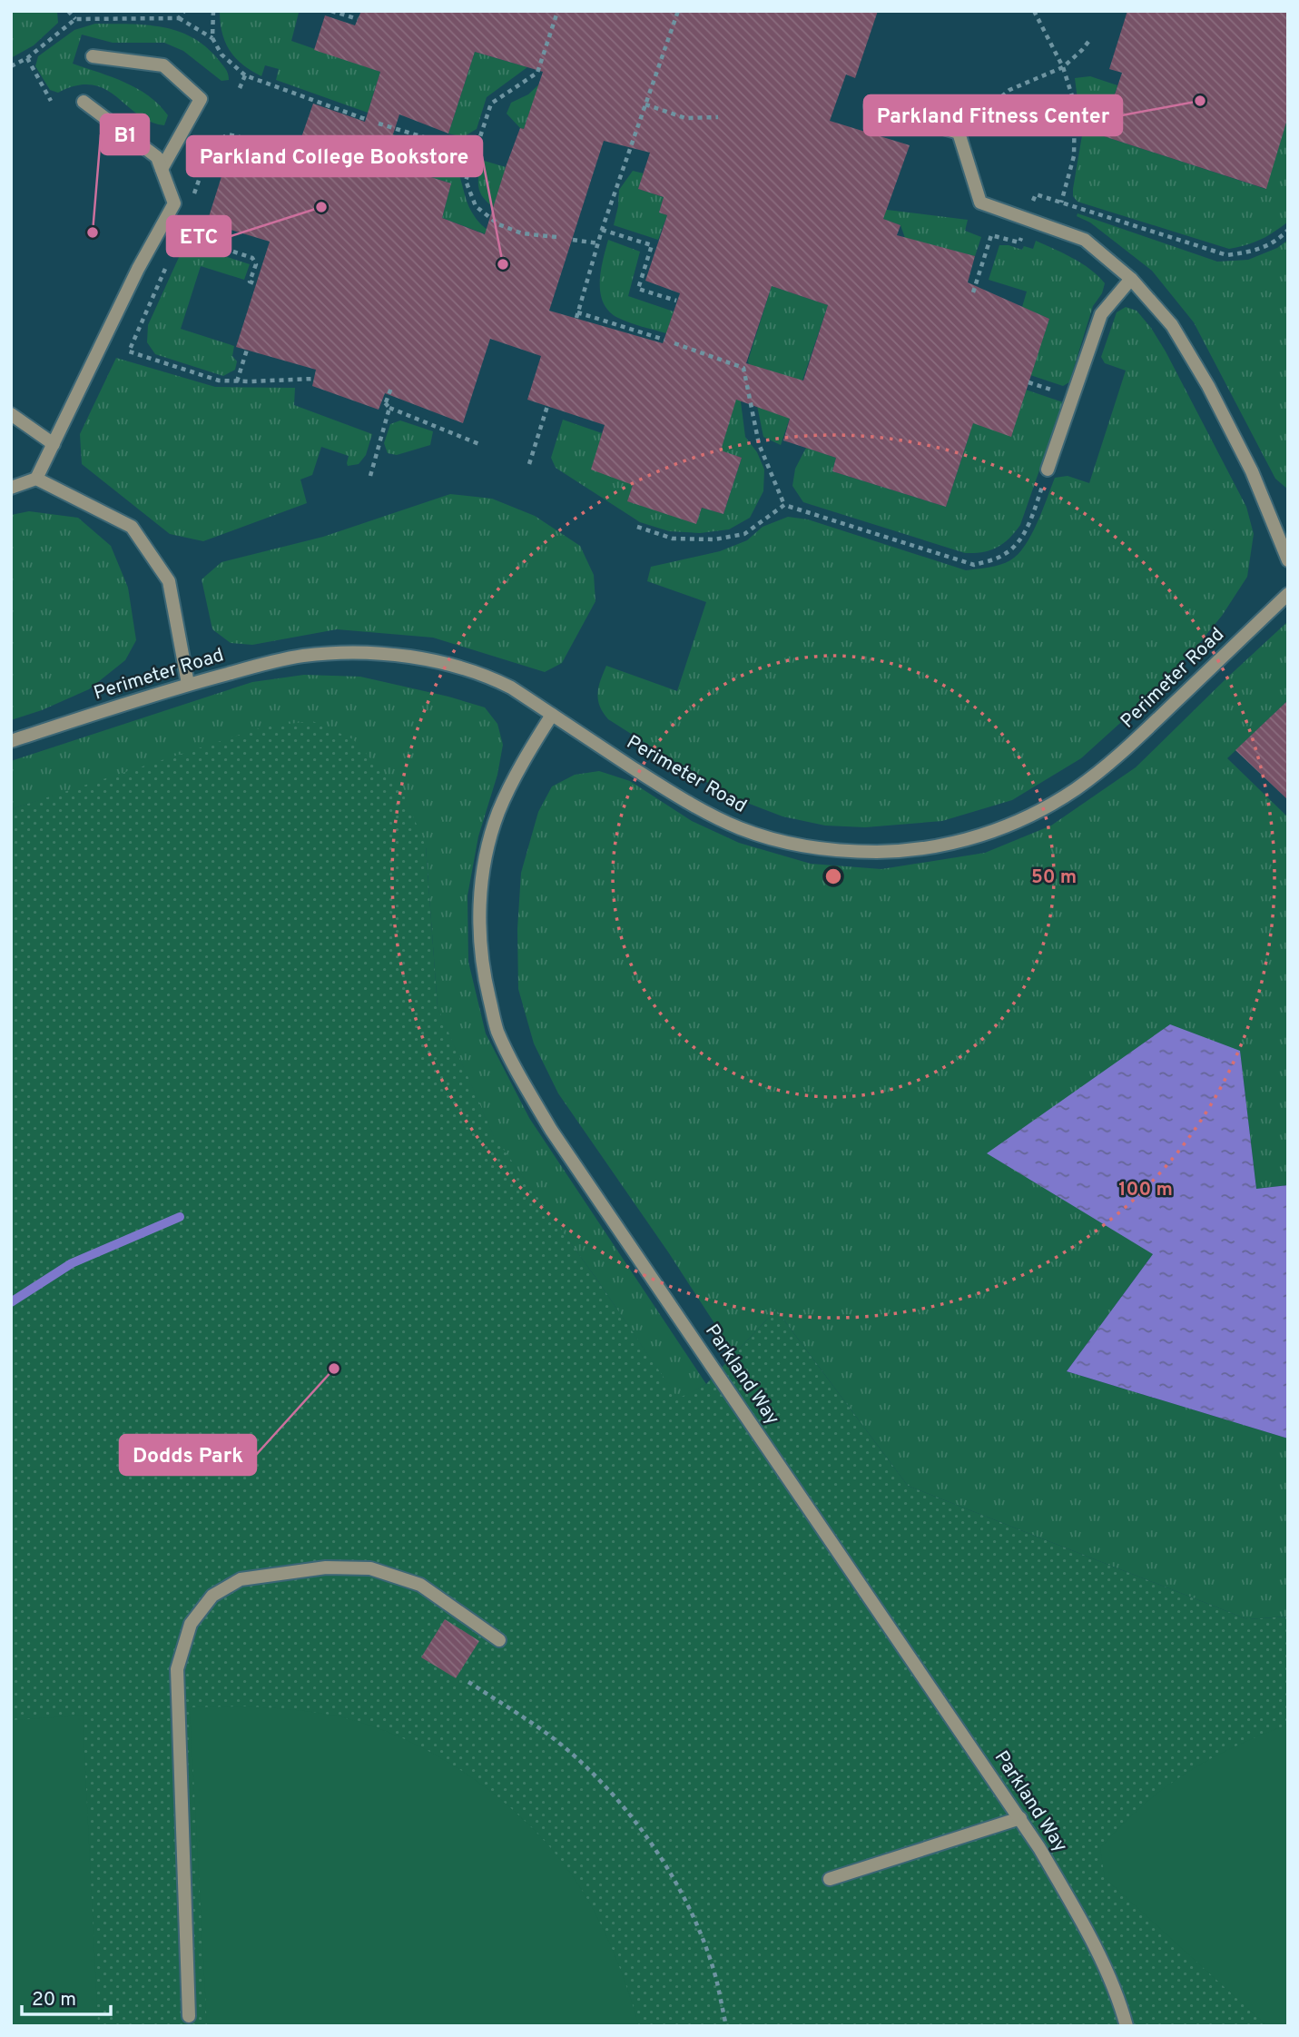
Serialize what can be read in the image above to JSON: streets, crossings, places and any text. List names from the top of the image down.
{
  "streets": {
    "street": ["Perimeter Road", "Parkland Way"]
  },
  "crossings": [
    ["Perimeter Road", "Parkland Way"]
  ],
  "places": [
    "Parkland Fitness Center",
    "ETC",
    "B1",
    "Parkland College Bookstore",
    "Dodds Park"
  ],
  "scale_bar": "20 m",
  "rings": ["50 m", "100 m"]
}
